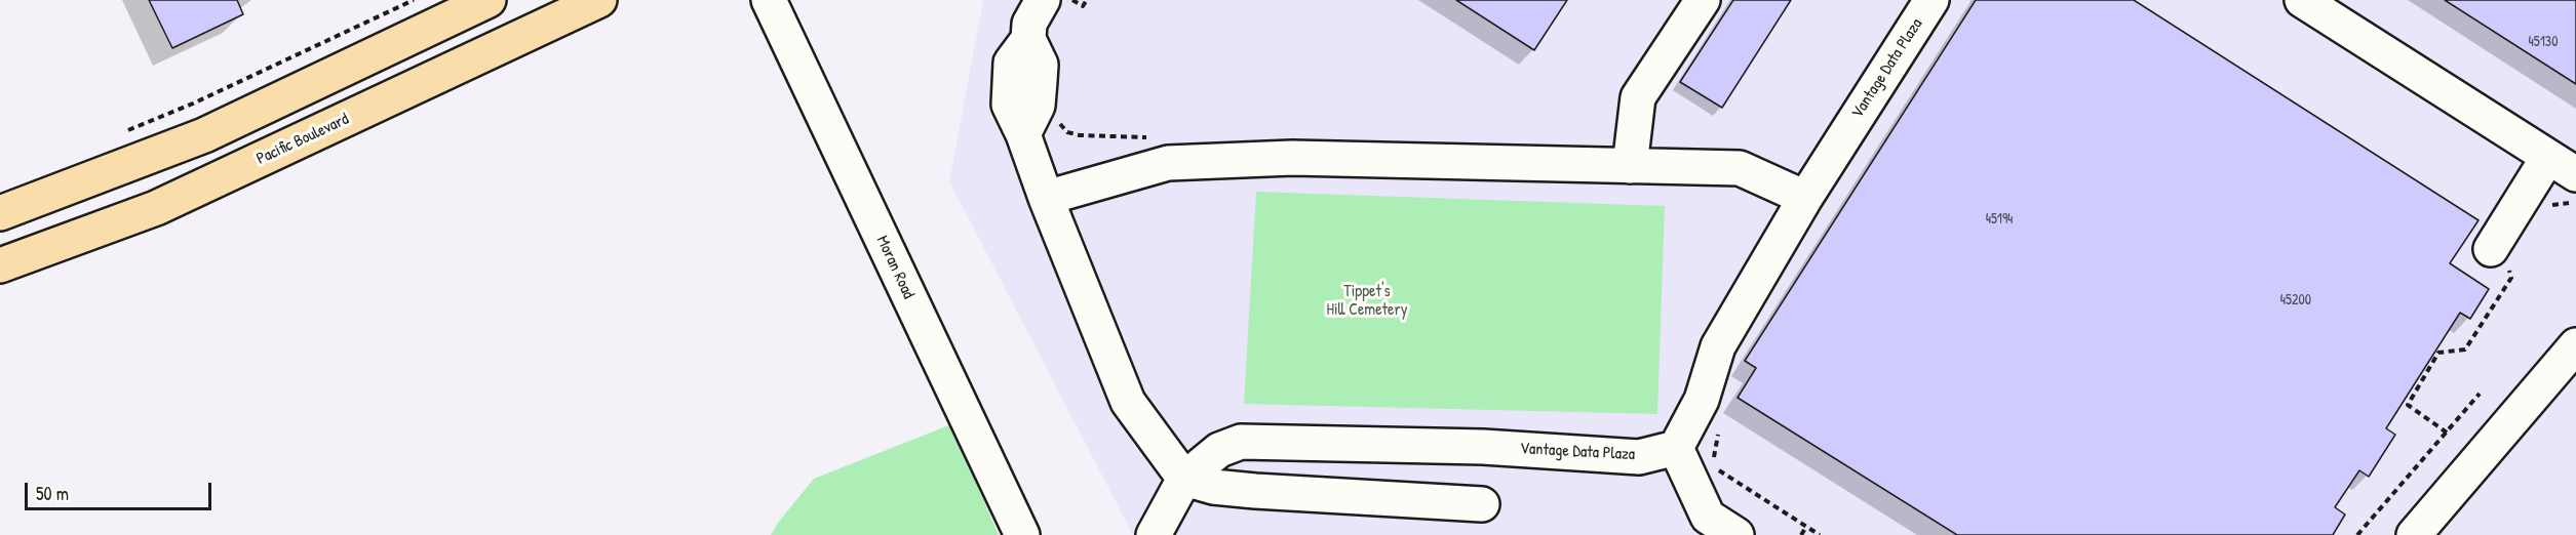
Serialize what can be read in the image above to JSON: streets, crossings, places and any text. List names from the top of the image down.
{
  "streets": {
    "main road": ["Pacific Boulevard"],
    "street": ["Vantage Data Plaza", "Moran Road"]
  },
  "parks": ["Tippet's Hill Cemetery"],
  "house_numbers": ["45130", "45194", "45200"],
  "scale_bar": "50 m"
}
